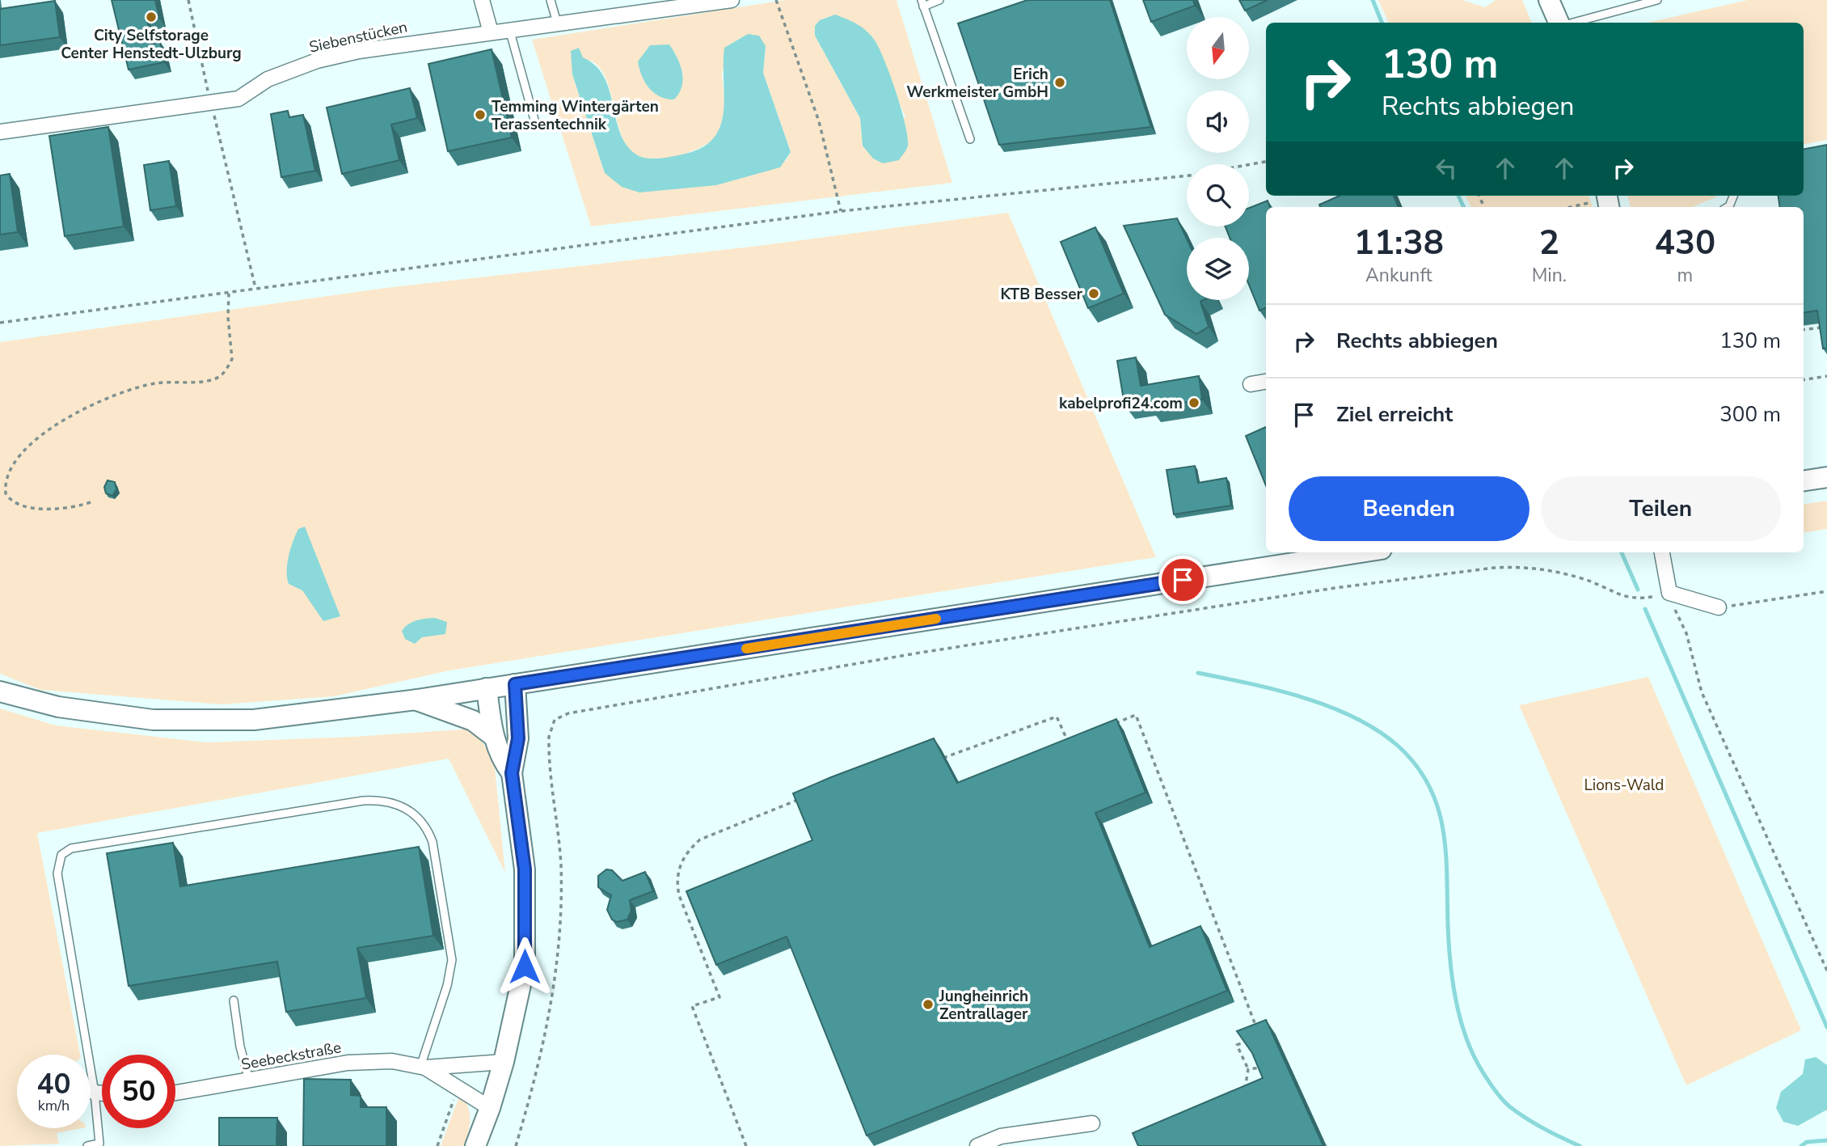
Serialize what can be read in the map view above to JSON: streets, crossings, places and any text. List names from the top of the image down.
{
  "streets": {
    "street": ["Siebenstücken", "Seebeckstraße"]
  },
  "parks": ["Lions-Wald"],
  "places": [
    "City Selfstorage Center Henstedt-Ulzburg",
    "Erich Werkmeister GmbH",
    "Temming Wintergärten Terassentechnik",
    "KTB Besser",
    "kabelprofi24.com",
    "Jungheinrich Zentrallager"
  ],
  "north": "bottom",
  "page": {
    "turn": ["130 m", "Rechts abbiegen"],
    "eta": [
      "11:38",
      "Ankunft",
      "2",
      "Min.",
      "430",
      "m"
    ],
    "list": [
      {
        "name": "Rechts abbiegen",
        "value": "130 m"
      },
      {
        "name": "Ziel erreicht",
        "value": "300 m"
      }
    ],
    "buttons": ["Beenden", "Teilen"],
    "speed": "40 km/h",
    "limit": "50"
  }
}
